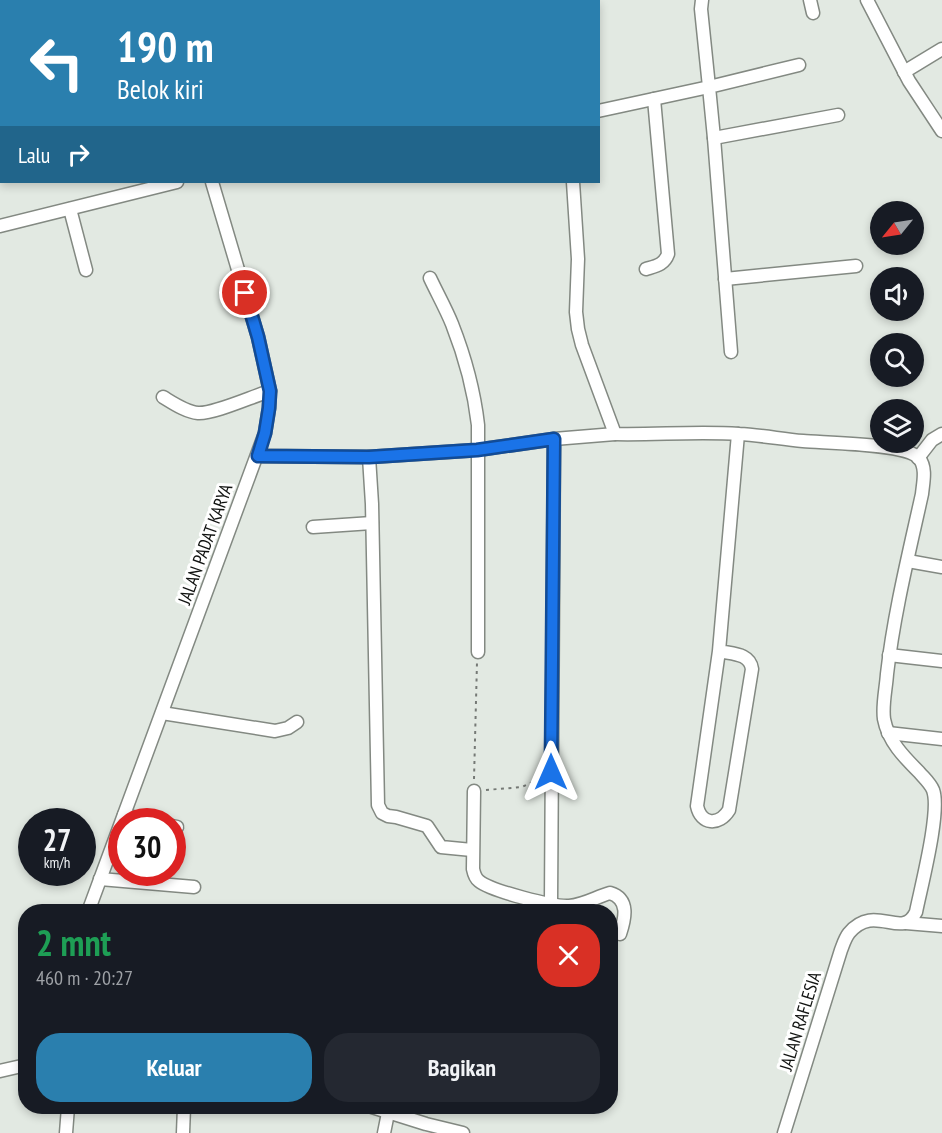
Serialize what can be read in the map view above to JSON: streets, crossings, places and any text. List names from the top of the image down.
{
  "streets": {
    "street": ["JALAN PADAT KARYA", "JALAN RAFLESIA"]
  },
  "north": "bottom left",
  "page": {
    "turn": ["190 m", "Belok kiri"],
    "then": "Lalu",
    "speed": "27 km/h",
    "limit": "30",
    "heading": ["2 mnt", "460 m · 20:27"],
    "buttons": ["Keluar", "Bagikan"]
  }
}
